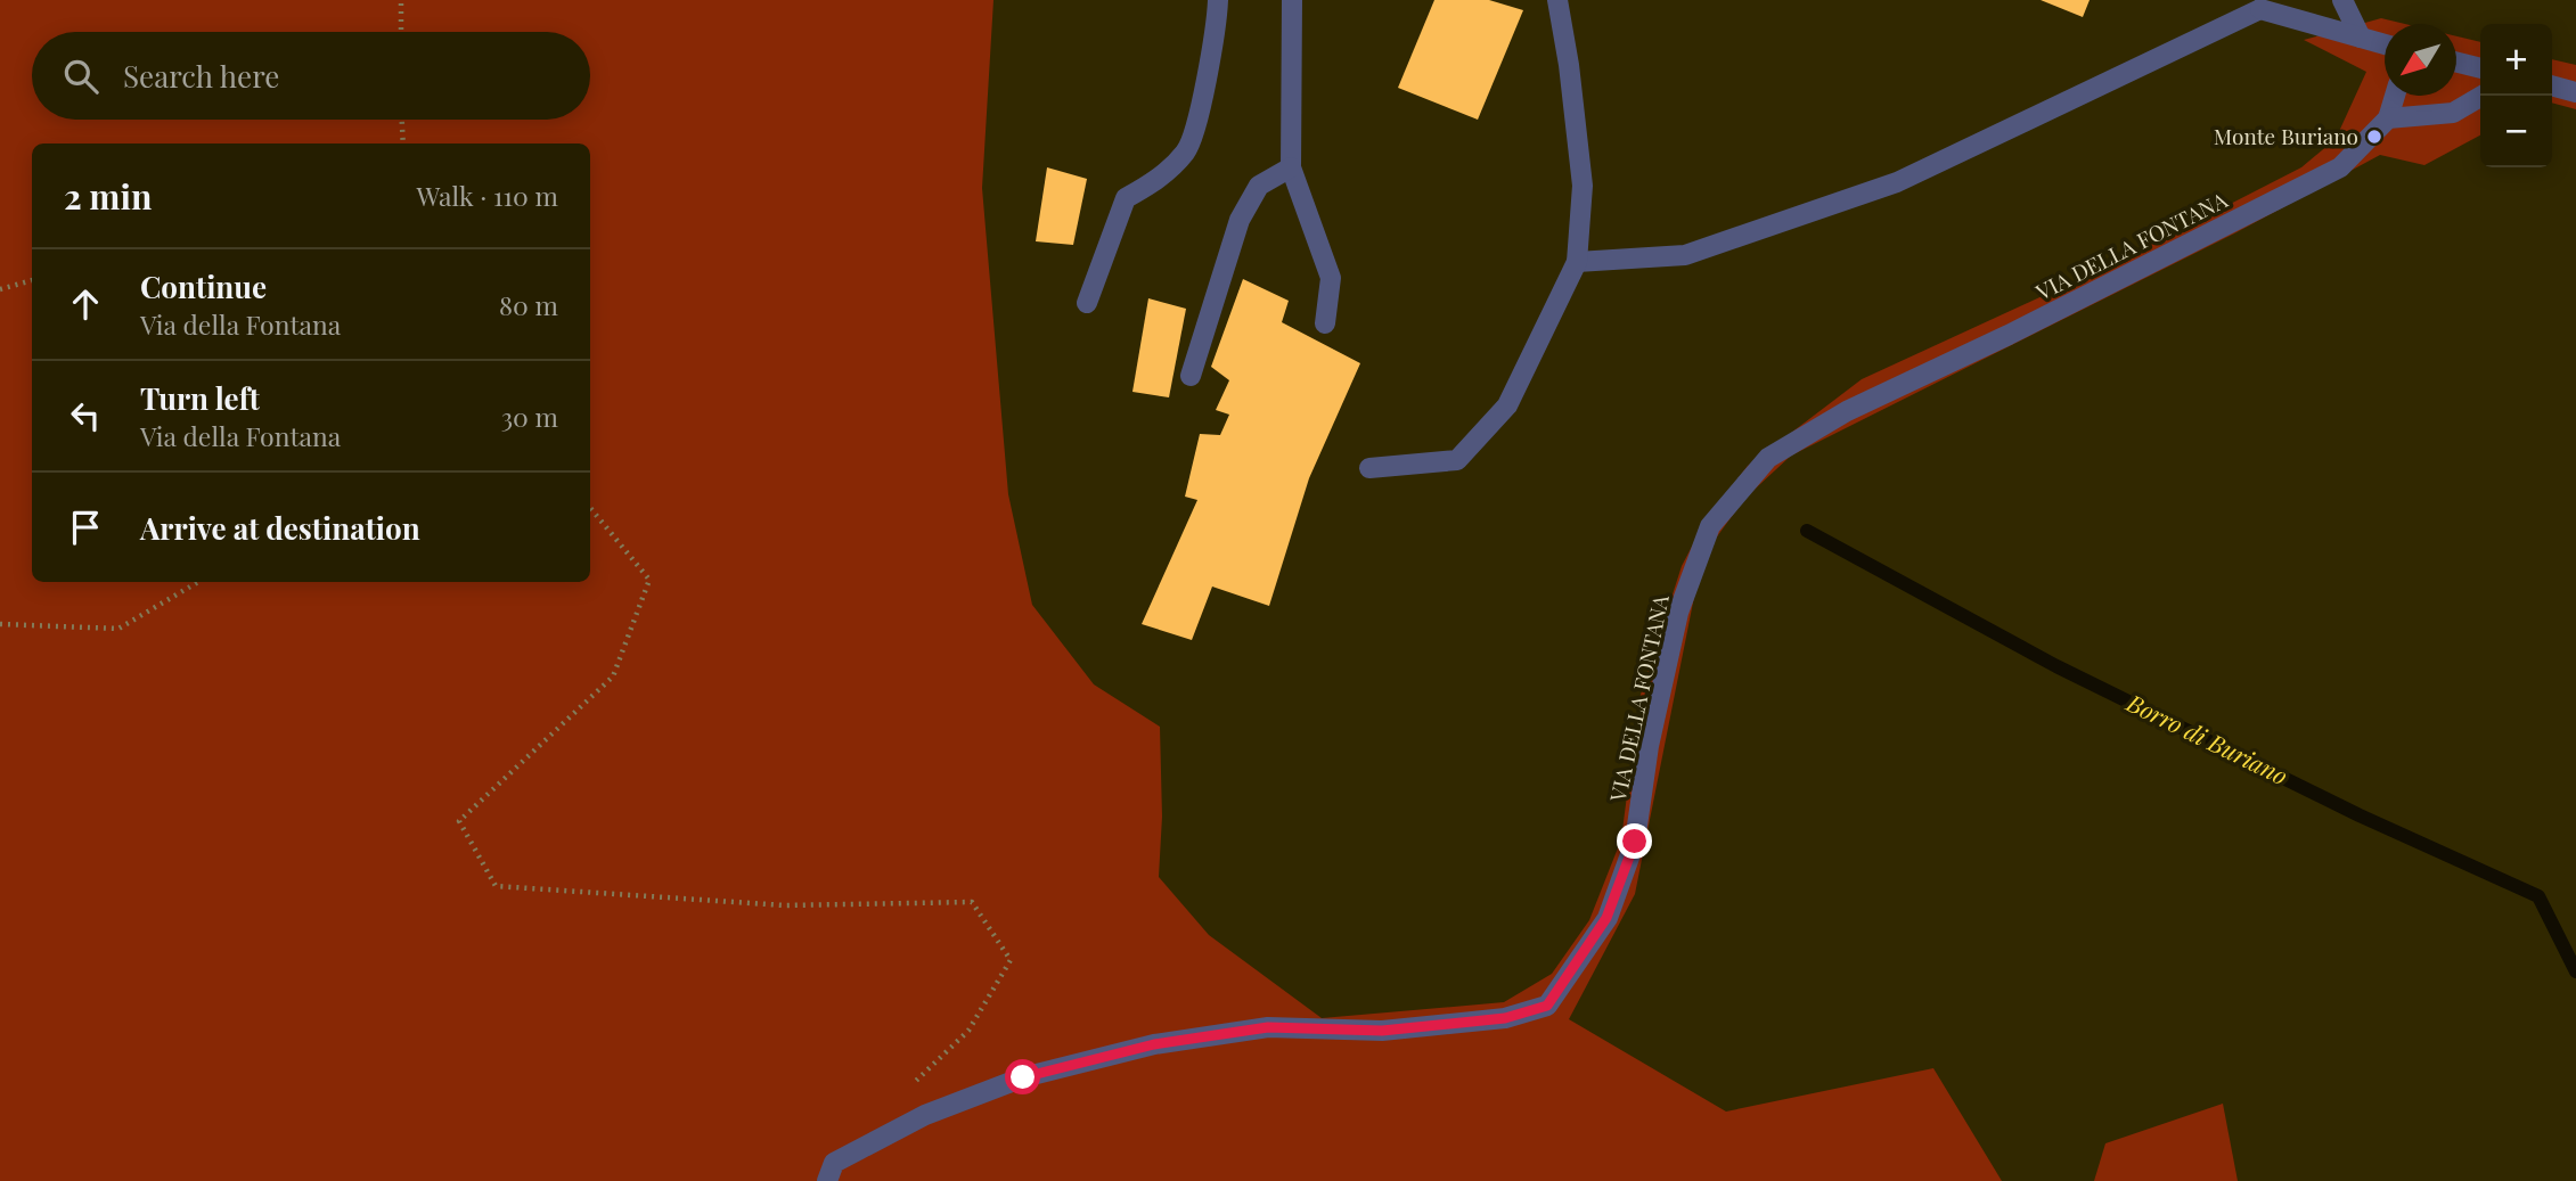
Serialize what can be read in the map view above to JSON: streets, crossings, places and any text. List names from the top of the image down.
{
  "streets": {
    "street": ["VIA DELLA FONTANA"]
  },
  "water": ["Borro di Buriano"],
  "places": ["Monte Buriano"],
  "north": "bottom left",
  "page": {
    "map_buttons": ["+", "−"],
    "search": "Search here",
    "heading": ["2 min", "Walk · 110 m"],
    "list": [
      ["Continue", "Via della Fontana", "80 m"],
      ["Turn left", "Via della Fontana", "30 m"],
      "Arrive at destination"
    ]
  }
}
